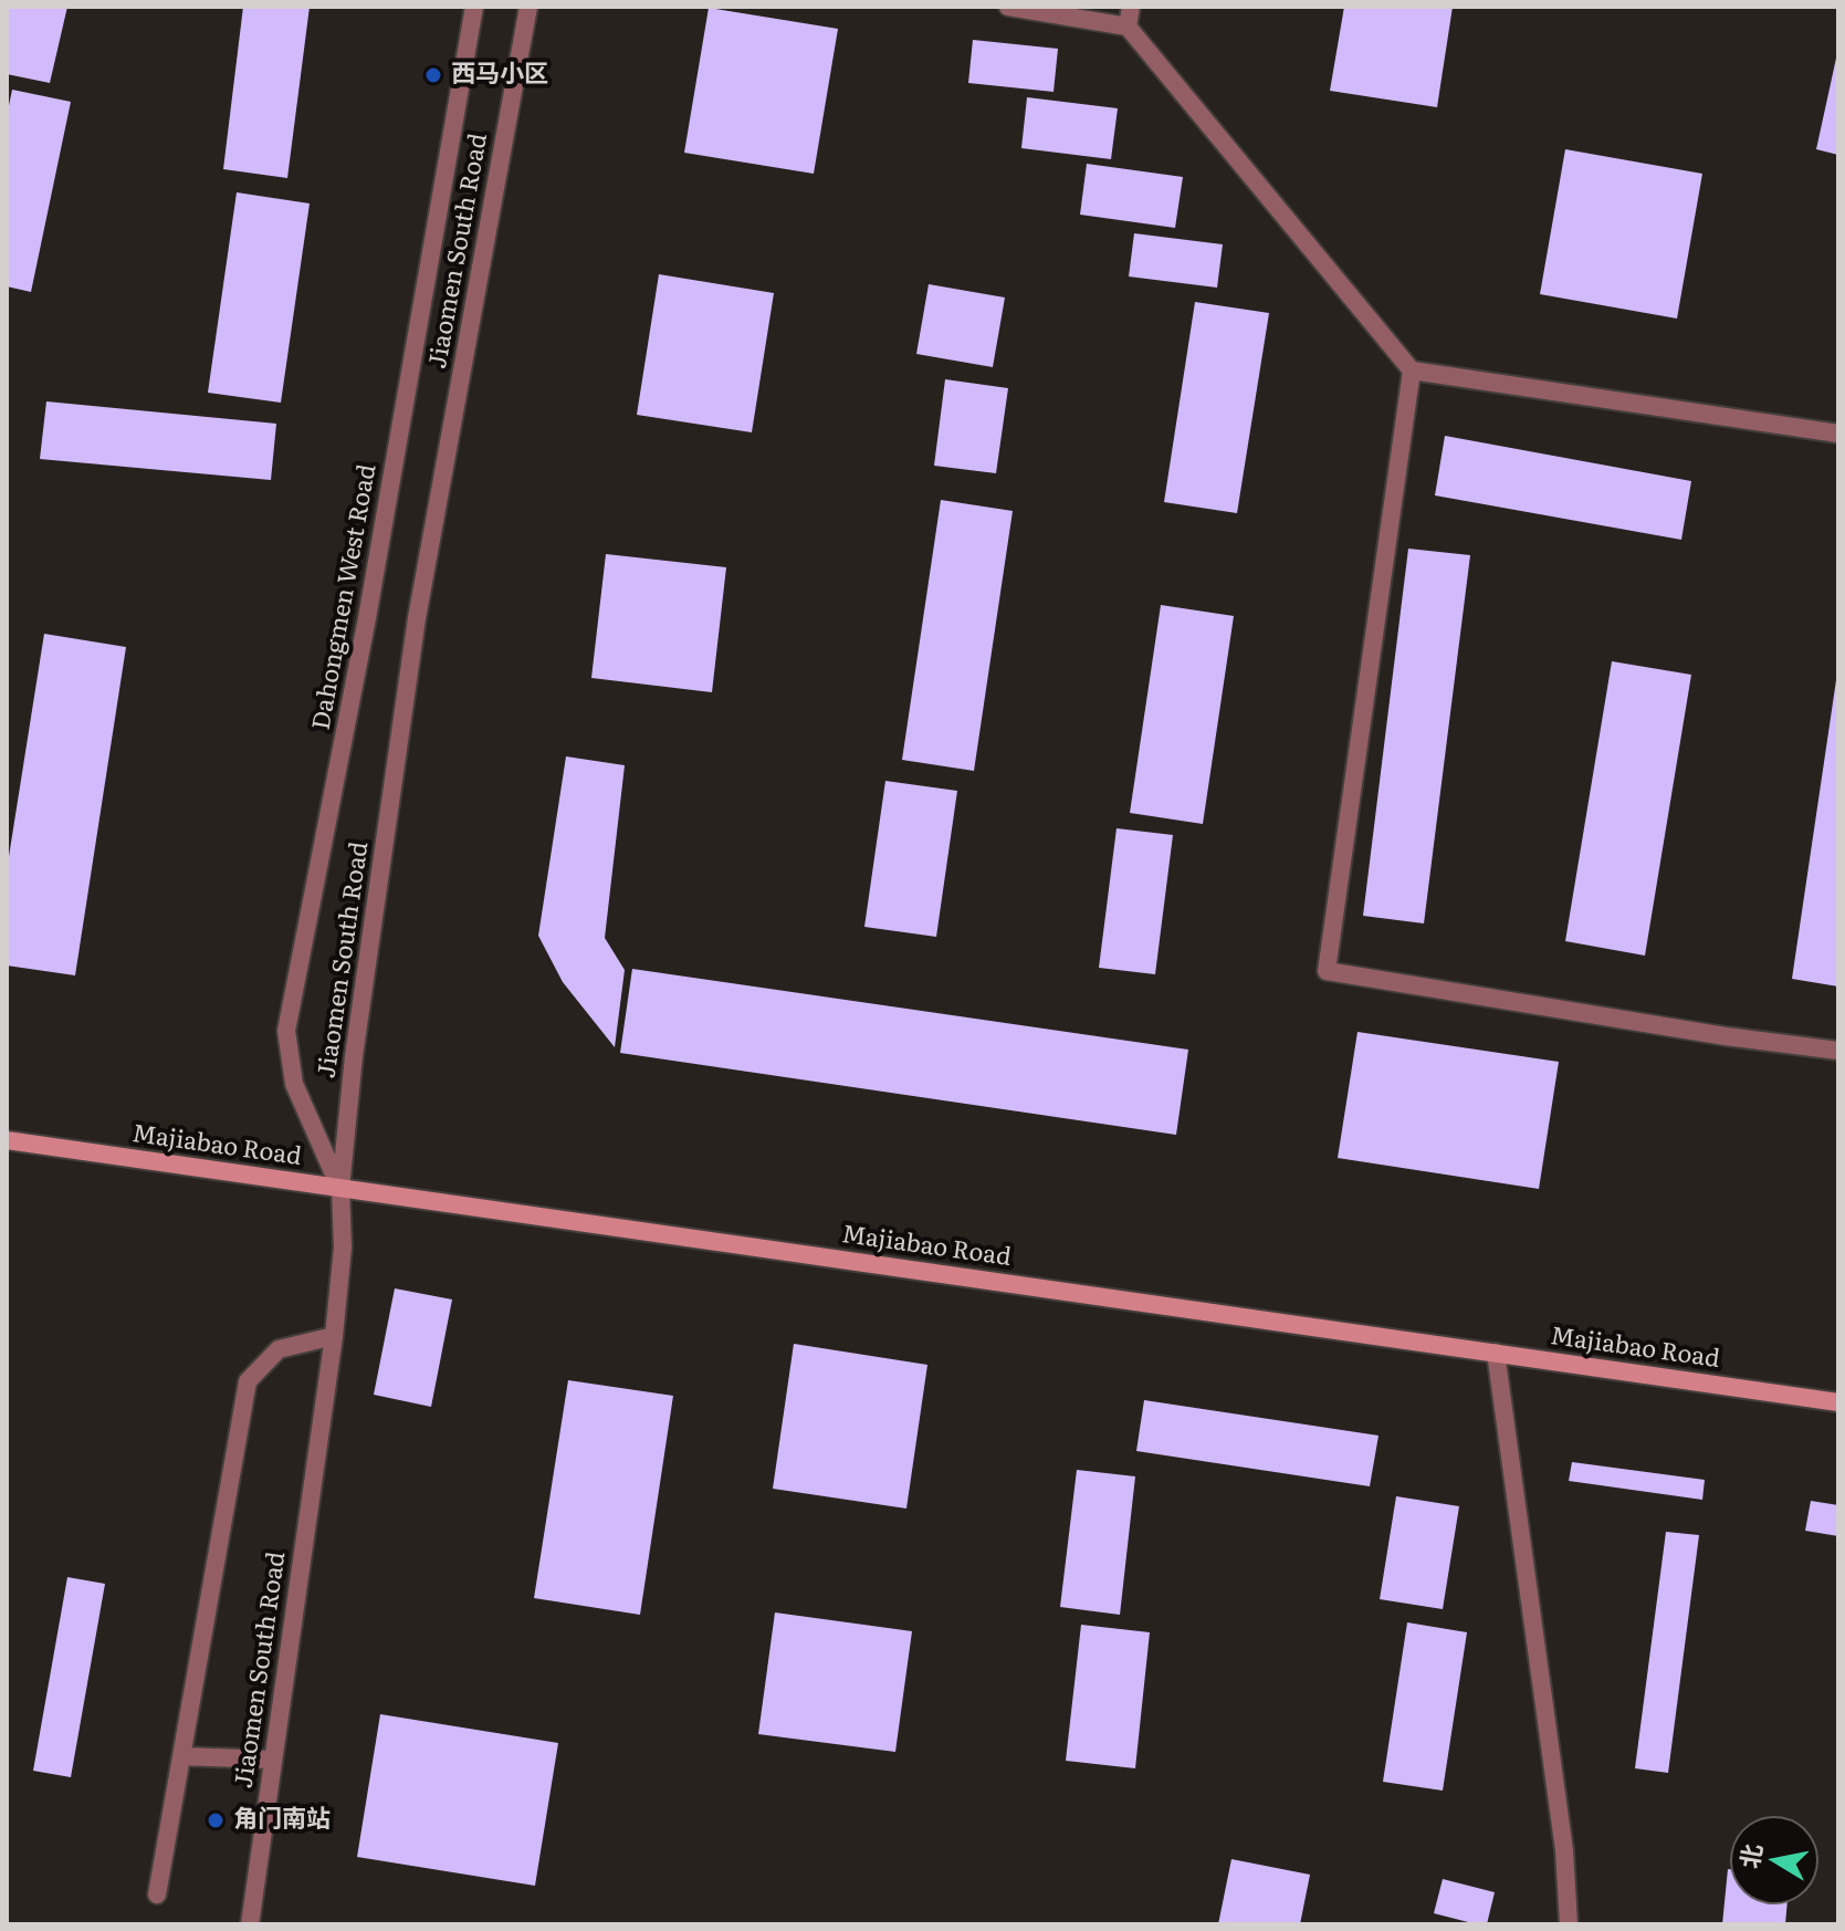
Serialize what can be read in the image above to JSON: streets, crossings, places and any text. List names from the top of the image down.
{
  "streets": {
    "main road": ["Majiabao Road"],
    "street": ["Jiaomen South Road", "Dahongmen West Road"]
  },
  "crossings": [
    ["Jiaomen South Road", "Dahongmen West Road"],
    ["Jiaomen South Road", "Majiabao Road"],
    ["Dahongmen West Road", "Majiabao Road"]
  ],
  "places": ["西马小区", "角门南站"],
  "north": "left"
}
